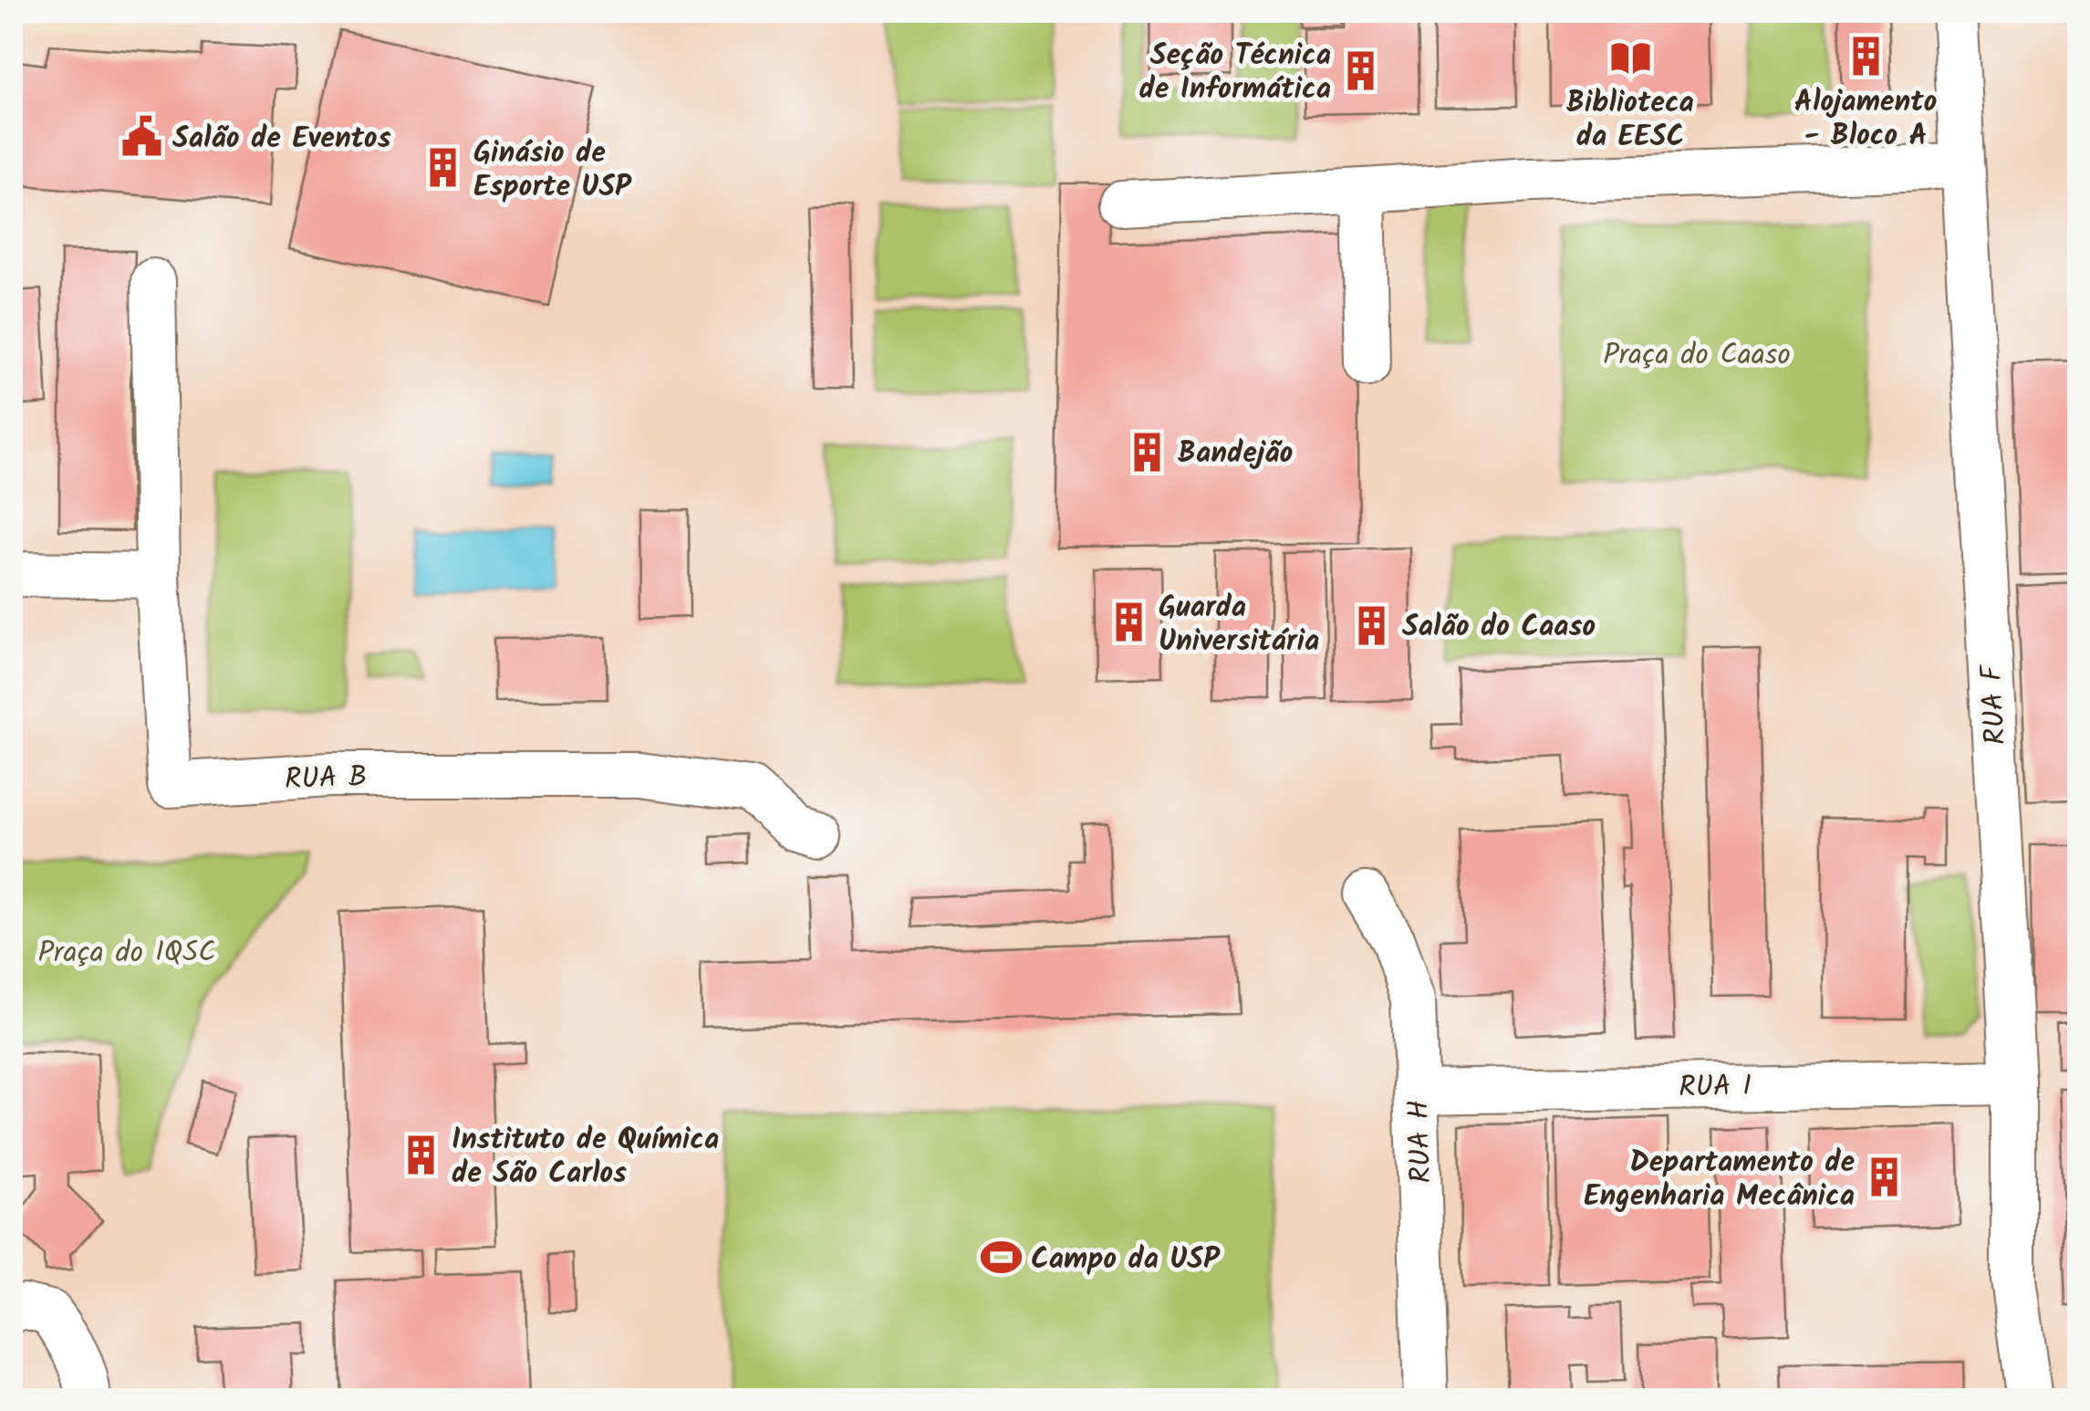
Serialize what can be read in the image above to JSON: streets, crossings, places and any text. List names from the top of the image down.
{
  "streets": {
    "street": [
      "RUA F",
      "RUA B",
      "RUA I",
      "RUA H"
    ]
  },
  "crossings": [
    ["RUA F", "RUA I"],
    ["RUA I", "RUA H"]
  ],
  "parks": ["Praça do Caaso", "Praça do IQSC"],
  "places": {
    "building": [
      "Alojamento - Bloco A",
      "Seção Técnica de Informática",
      "Ginásio de Esporte USP",
      "Bandejão",
      "Guarda Universitária",
      "Salão do Caaso",
      "Instituto de Química de São Carlos",
      "Departamento de Engenharia Mecânica"
    ],
    "library": ["Biblioteca da EESC"],
    "public building": ["Salão de Eventos"],
    "sports": ["Campo da USP"]
  }
}
